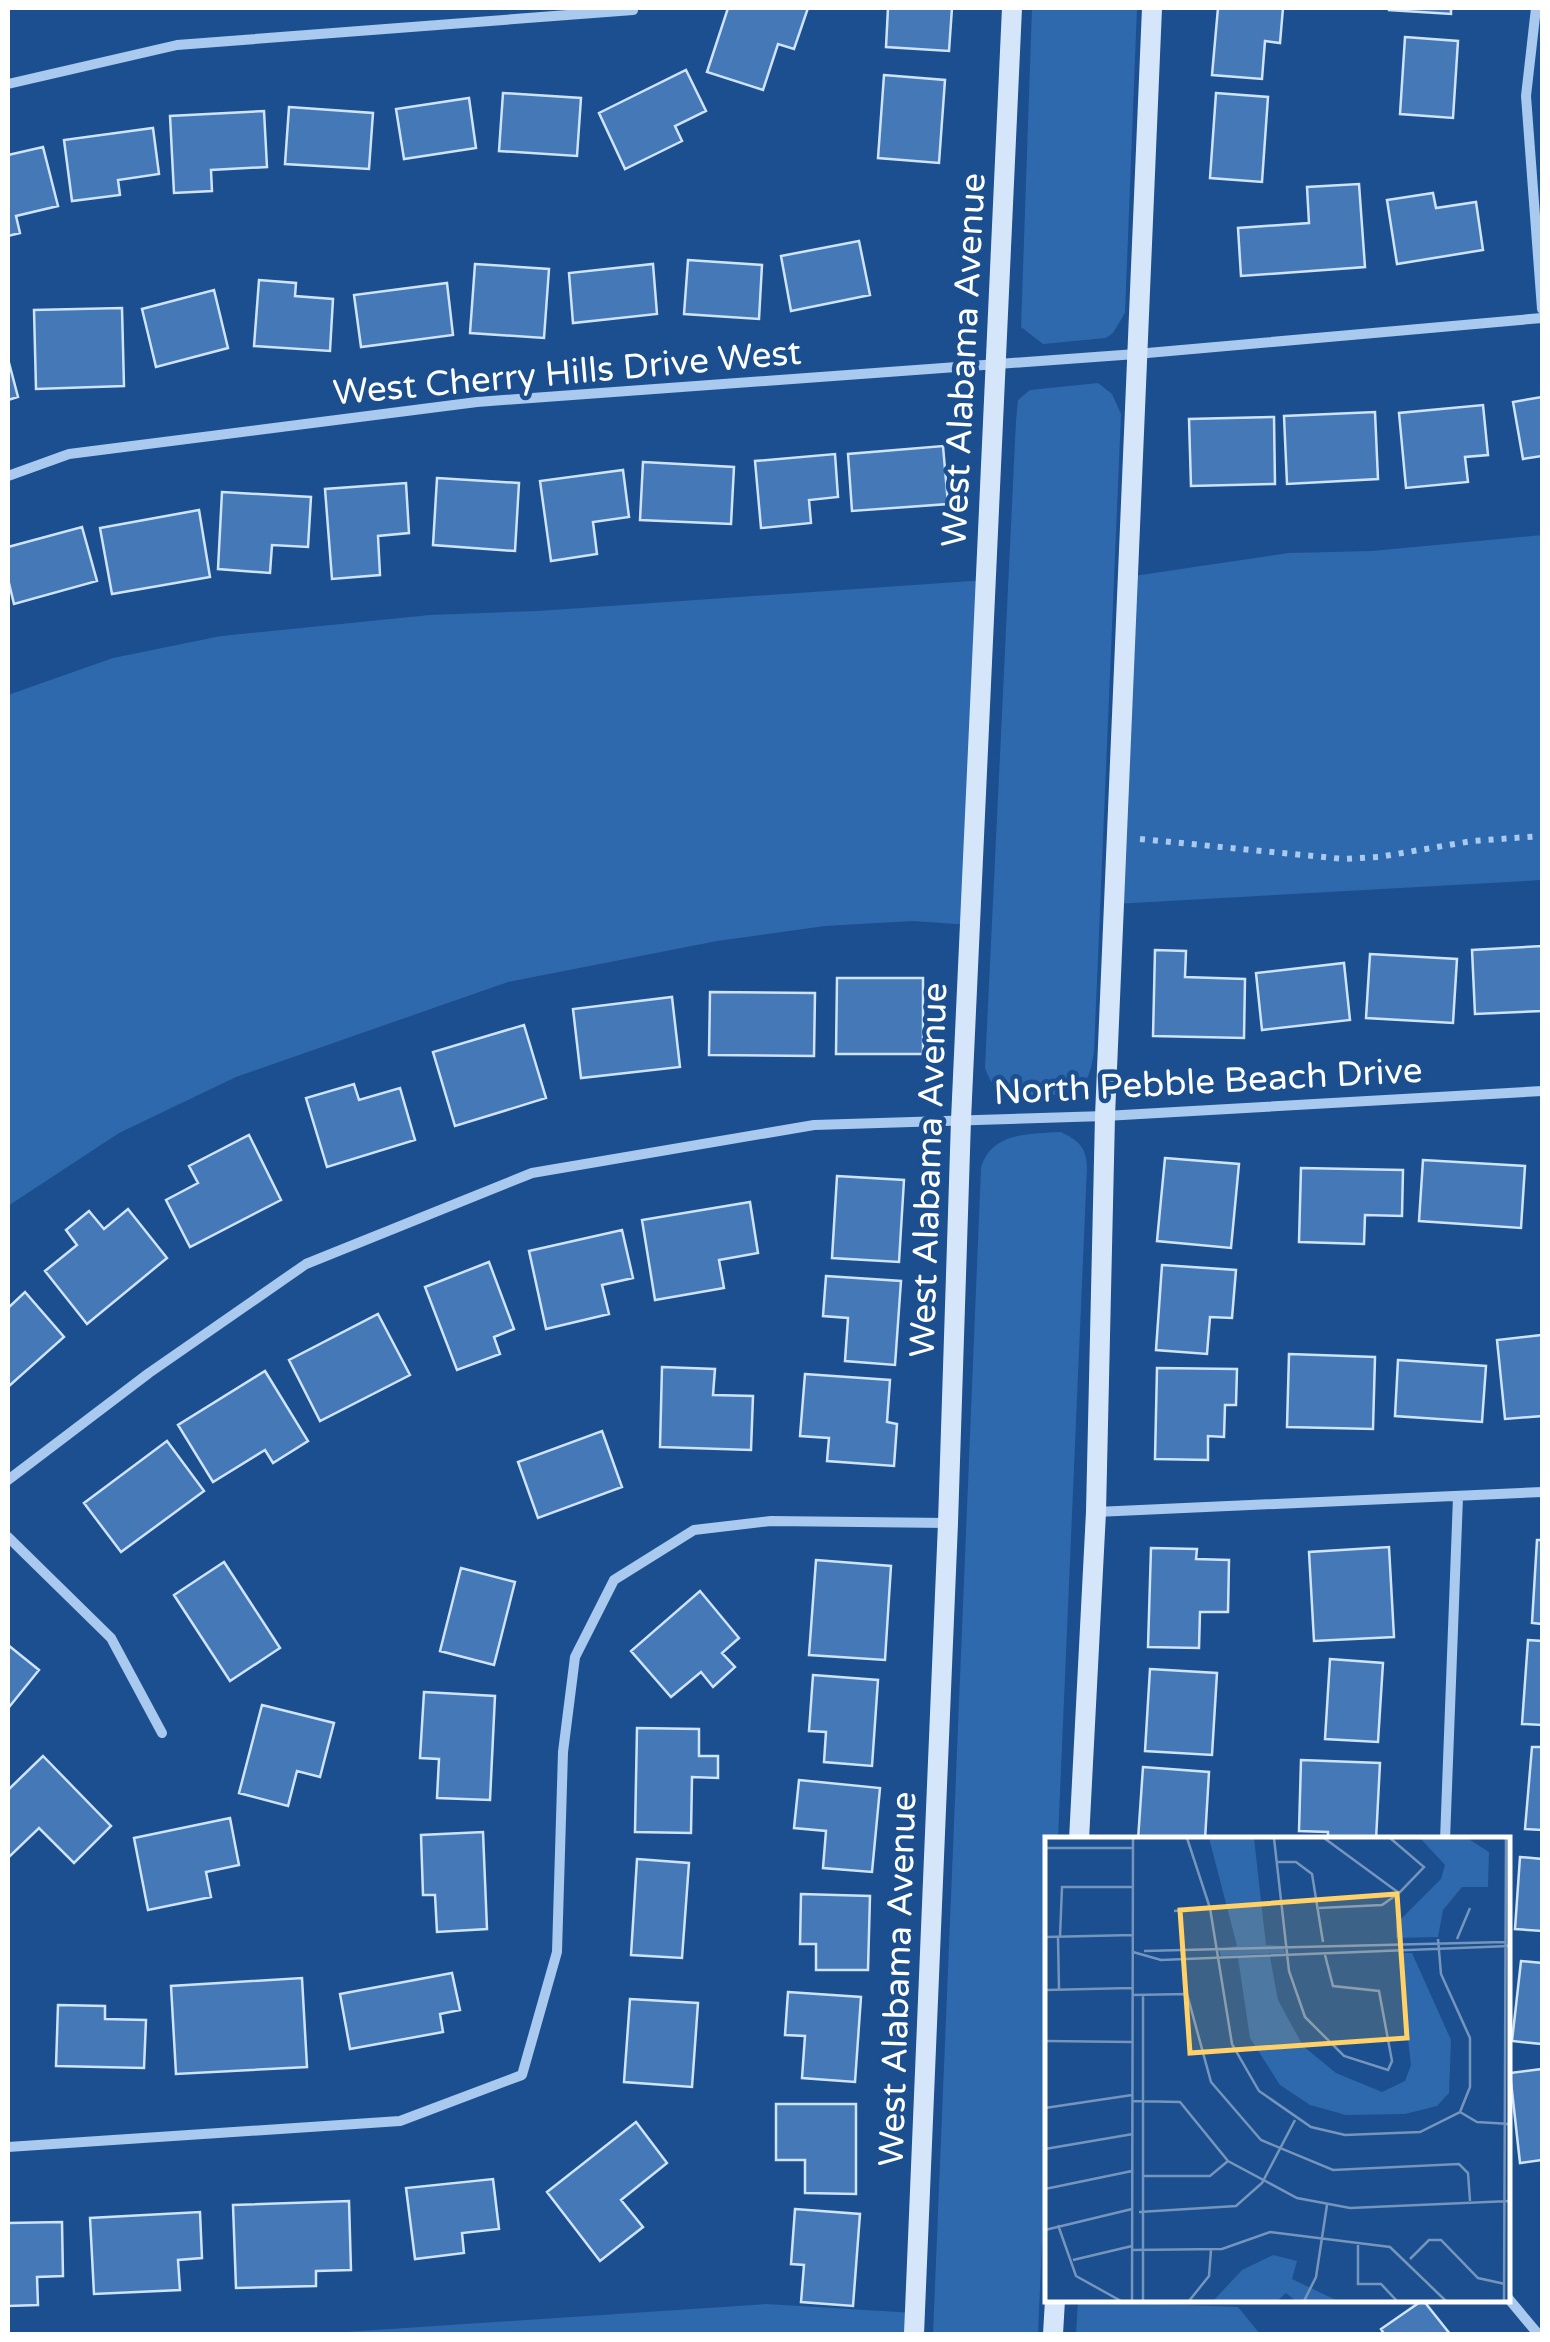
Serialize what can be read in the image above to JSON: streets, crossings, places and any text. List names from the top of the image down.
{
  "streets": {
    "street": ["West Alabama Avenue", "West Cherry Hills Drive West", "North Pebble Beach Drive"]
  },
  "crossings": [
    ["West Alabama Avenue", "West Cherry Hills Drive West"],
    ["West Alabama Avenue", "North Pebble Beach Drive"]
  ]
}
